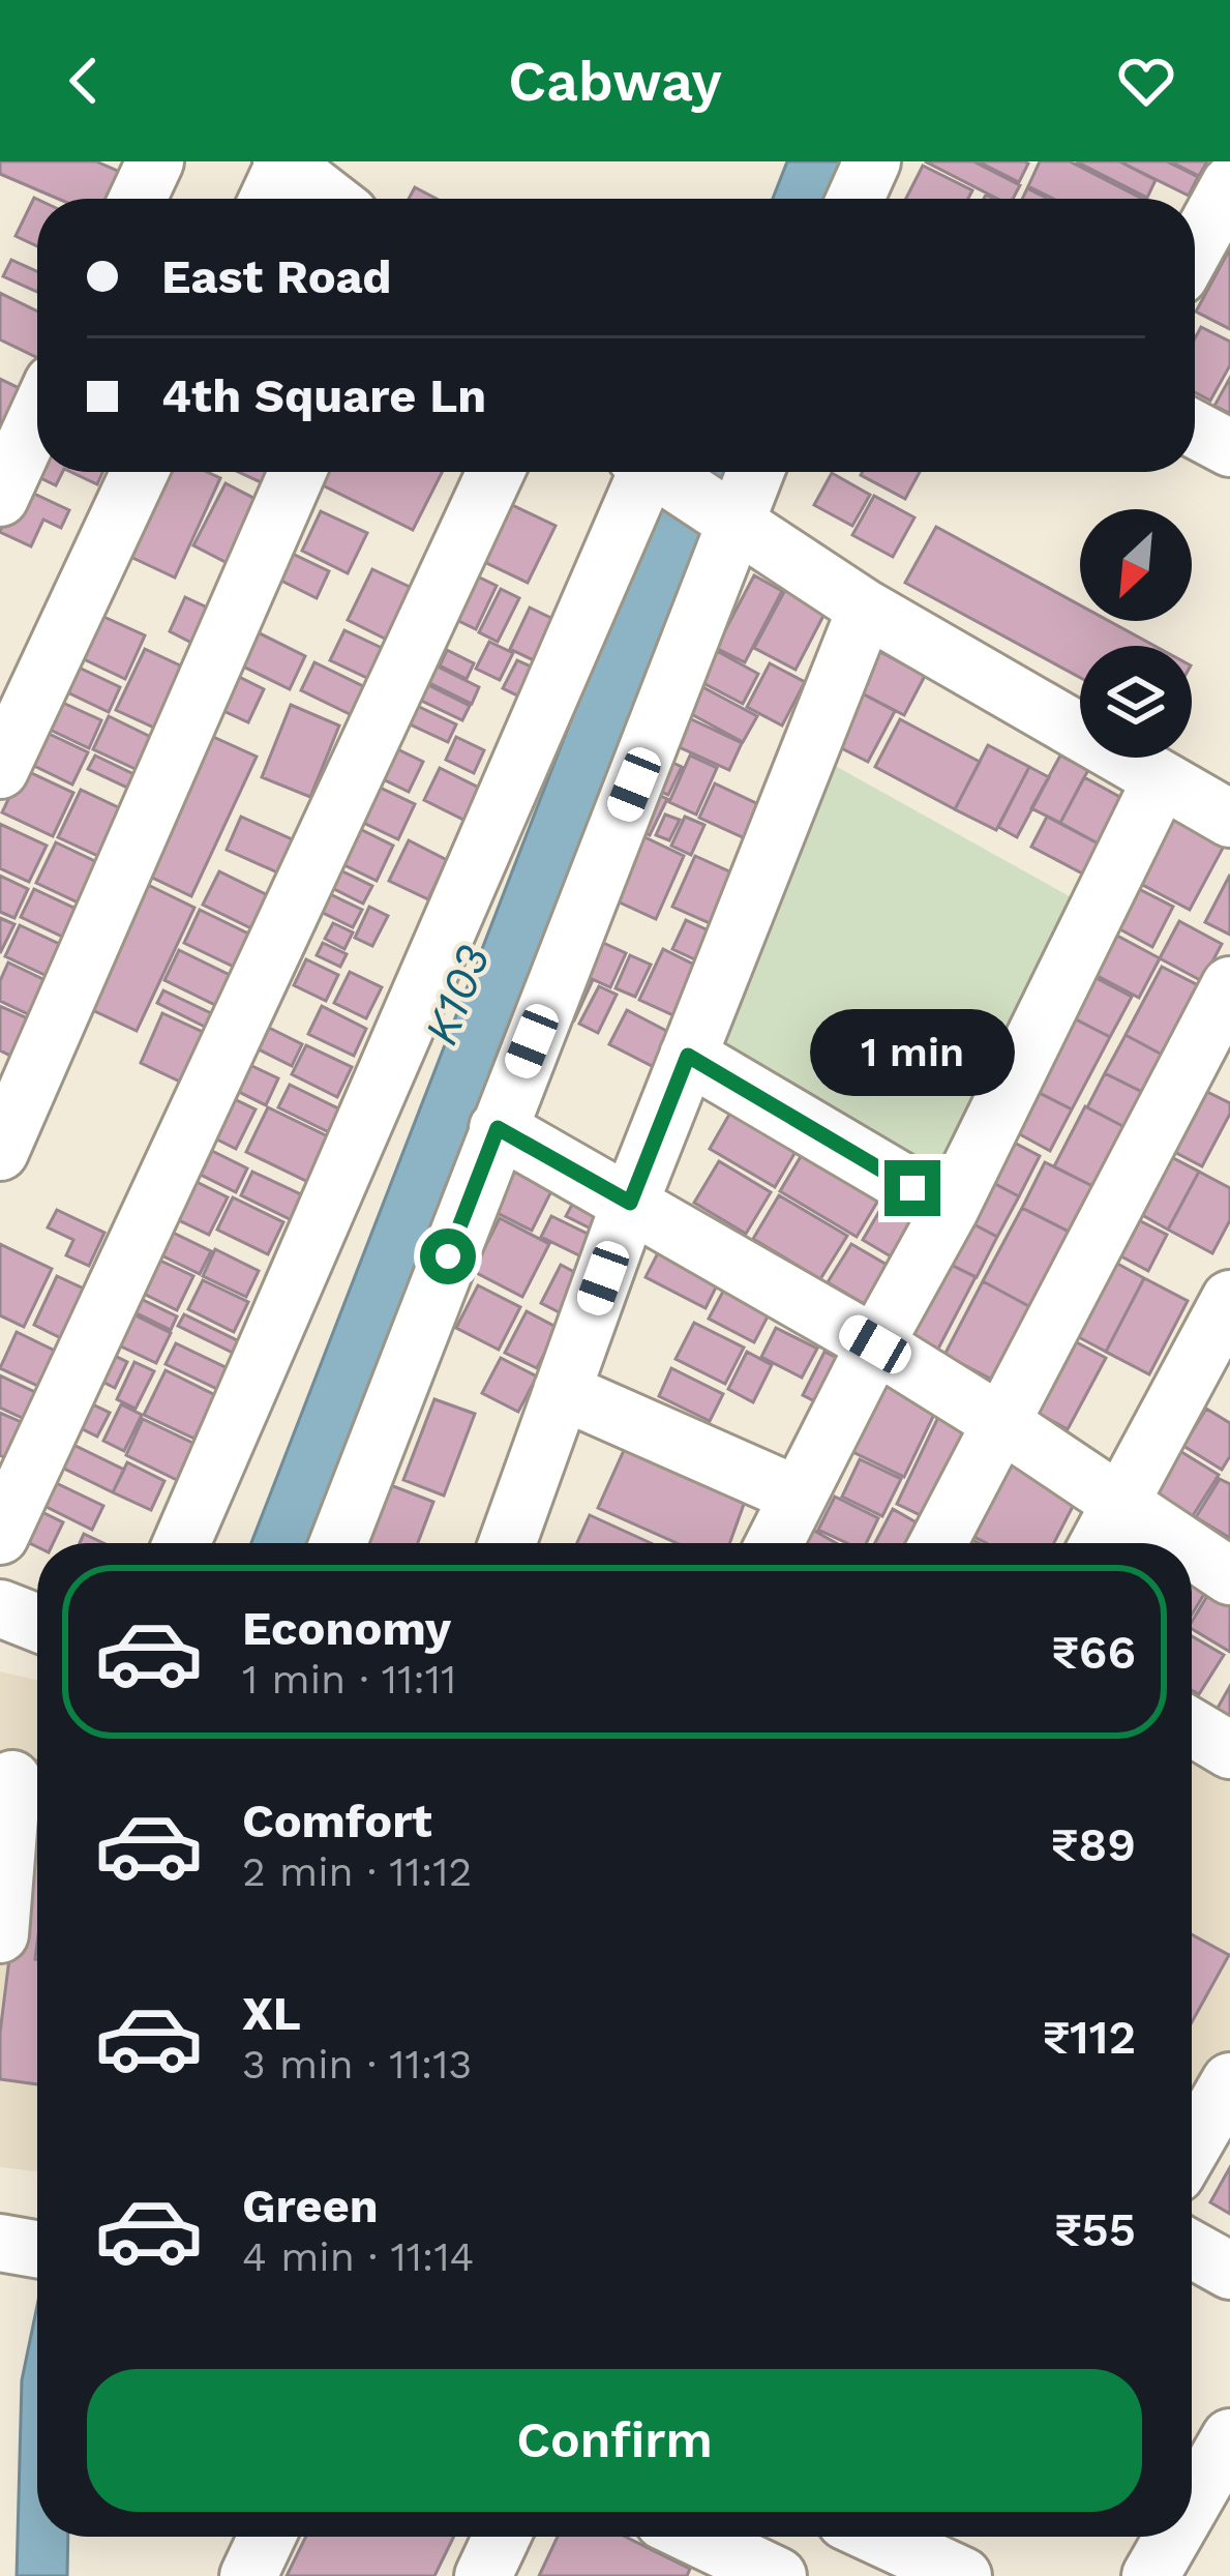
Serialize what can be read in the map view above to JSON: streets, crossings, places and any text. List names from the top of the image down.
{
  "water": ["K103"],
  "north": "bottom left",
  "page": {
    "header": "Cabway",
    "banner": ["East Road", "4th Square Ln"],
    "bubble": "1 min",
    "list": [
      {
        "name": "Economy",
        "note": "1 min · 11:11",
        "value": "₹66"
      },
      {
        "name": "Comfort",
        "note": "2 min · 11:12",
        "value": "₹89"
      },
      {
        "name": "XL",
        "note": "3 min · 11:13",
        "value": "₹112"
      },
      {
        "name": "Green",
        "note": "4 min · 11:14",
        "value": "₹55"
      }
    ],
    "buttons": "Confirm"
  }
}
